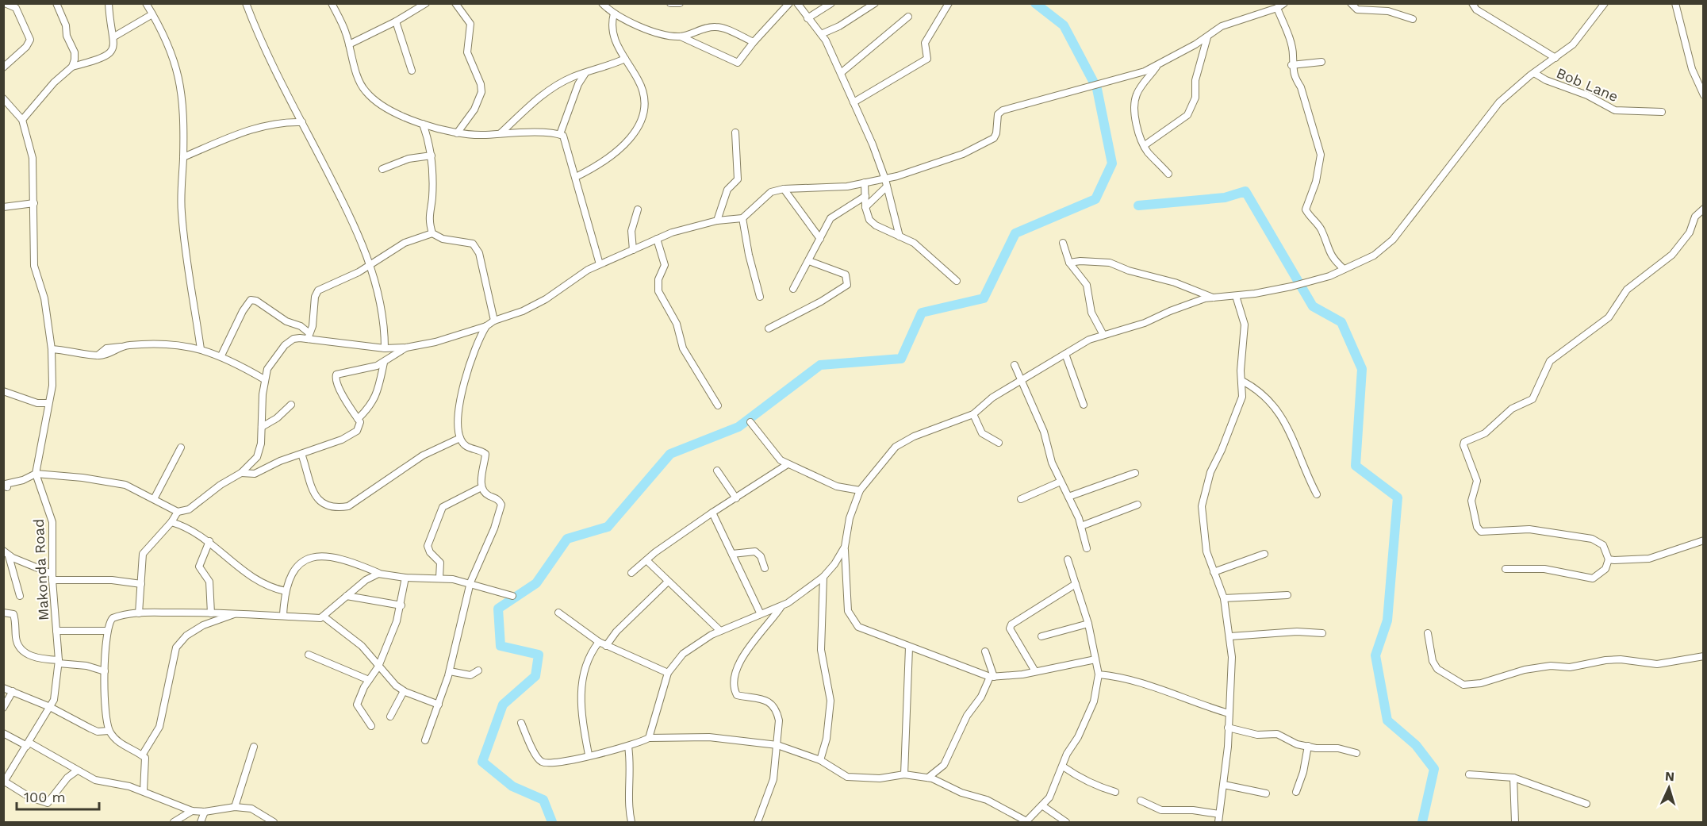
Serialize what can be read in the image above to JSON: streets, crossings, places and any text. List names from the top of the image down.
{
  "streets": {
    "street": ["Bob Lane", "Makonda Road"]
  },
  "scale_bar": "100 m",
  "north": "top"
}
